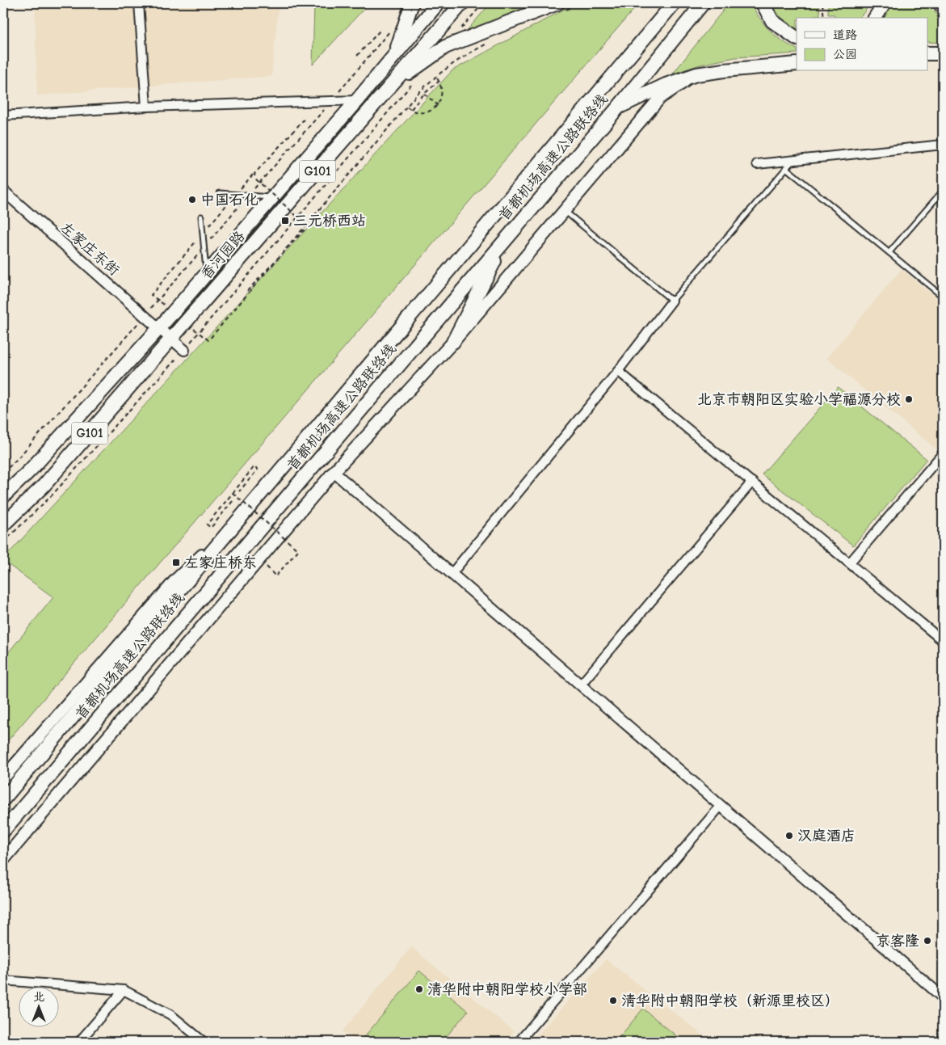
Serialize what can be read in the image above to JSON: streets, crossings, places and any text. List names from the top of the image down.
{
  "streets": {
    "highway": ["首都机场高速公路联络线", "G101", "香河园路"],
    "street": ["左家庄东街"]
  },
  "crossings": [
    ["左家庄东街", "香河园路"]
  ],
  "places": {
    "other": [
      "中国石化",
      "北京市朝阳区实验小学福源分校",
      "汉庭酒店",
      "京客隆",
      "清华附中朝阳学校小学部",
      "清华附中朝阳学校（新源里校区）"
    ],
    "transit": ["三元桥西站", "左家庄桥东"]
  },
  "legend": ["道路", "公园"],
  "north": "top"
}
